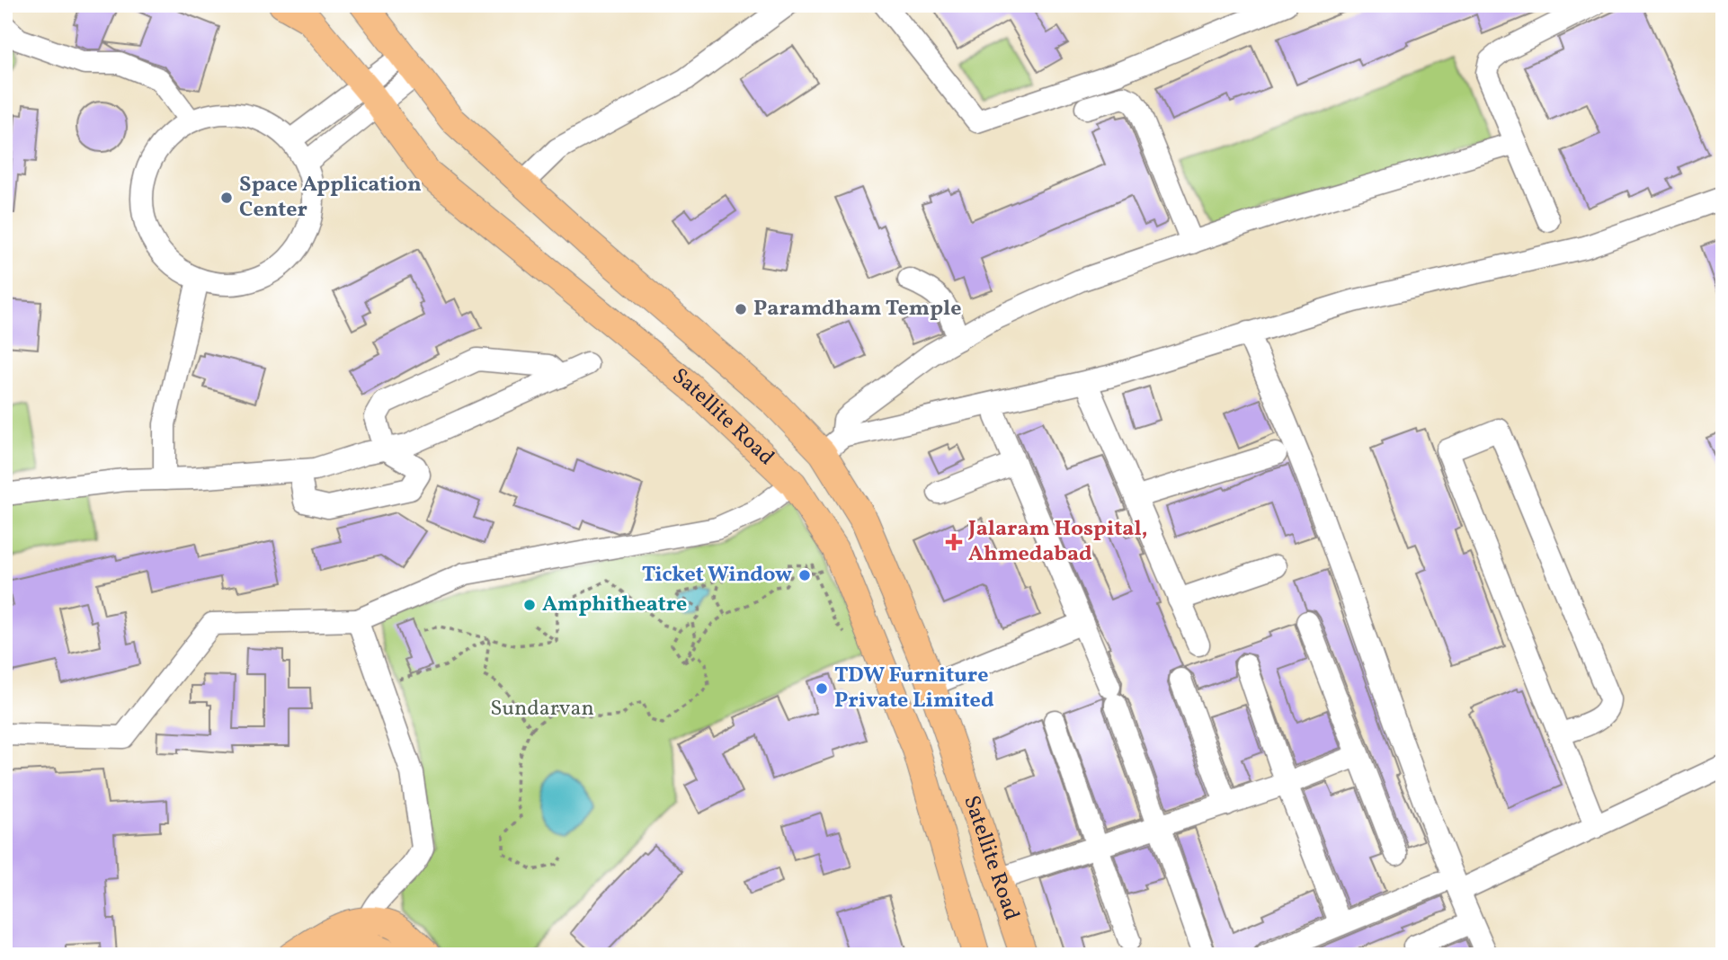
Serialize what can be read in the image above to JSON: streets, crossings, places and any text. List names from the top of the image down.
{
  "streets": {
    "main road": ["Satellite Road"]
  },
  "parks": ["Sundarvan"],
  "places": {
    "other": [
      "Space Application Center",
      "Paramdham Temple",
      "Ticket Window",
      "Amphitheatre",
      "TDW Furniture Private Limited"
    ],
    "health": ["Jalaram Hospital, Ahmedabad"]
  }
}
